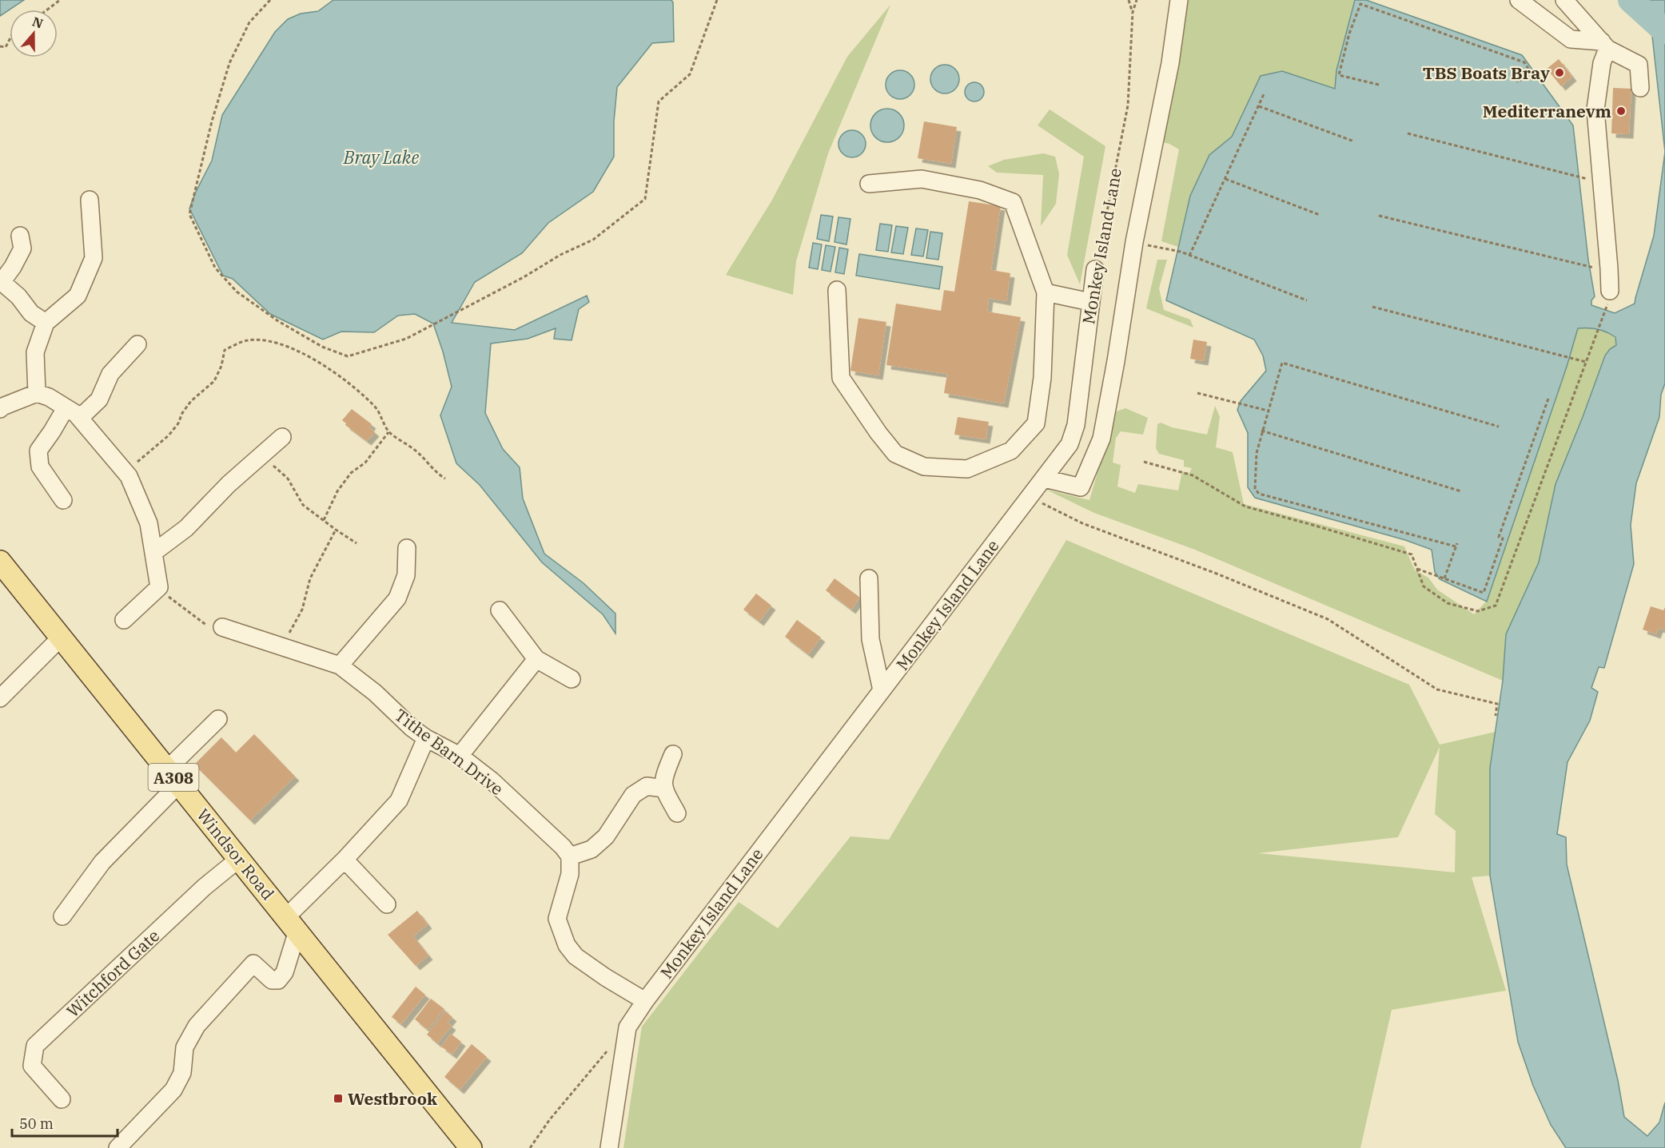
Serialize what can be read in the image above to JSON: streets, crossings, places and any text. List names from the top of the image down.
{
  "streets": {
    "main road": ["A308", "Windsor Road"],
    "street": ["Monkey Island Lane", "Tithe Barn Drive", "Witchford Gate"]
  },
  "crossings": [
    ["Windsor Road", "Witchford Gate"]
  ],
  "water": ["Bray Lake"],
  "places": {
    "other": ["TBS Boats Bray", "Mediterranevm"],
    "transit": ["Westbrook"]
  },
  "scale_bar": "50 m",
  "north": "top"
}
